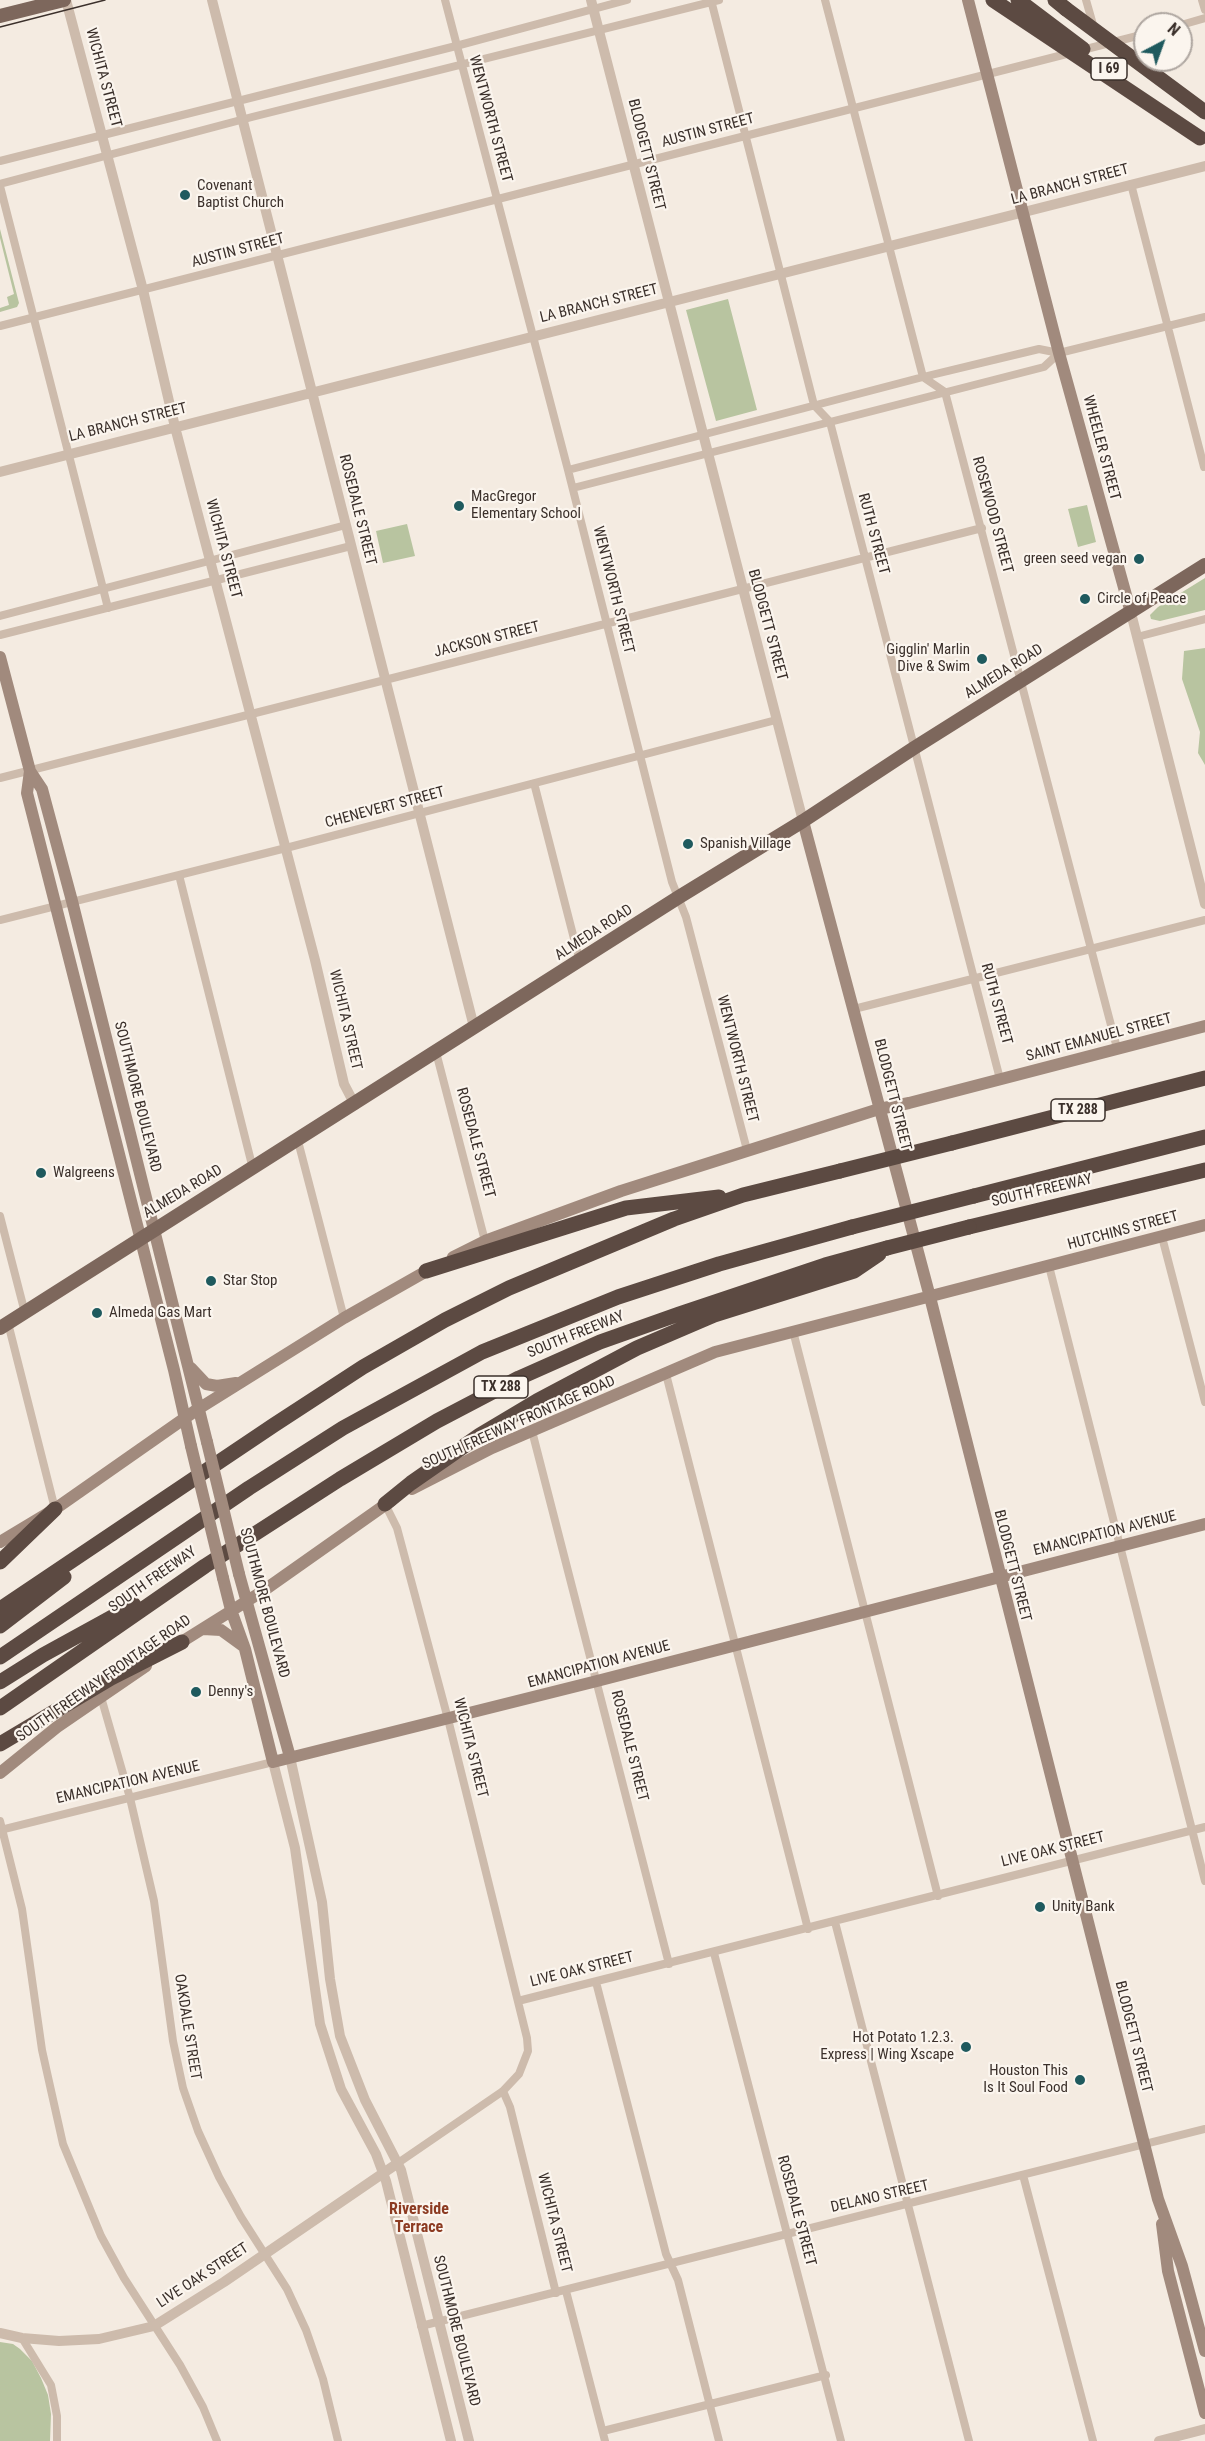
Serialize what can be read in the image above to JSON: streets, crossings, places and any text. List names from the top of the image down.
{
  "streets": {
    "highway": ["I 69", "TX 288", "SOUTH FREEWAY"],
    "main road": [
      "BLODGETT STREET",
      "WHEELER STREET",
      "ALMEDA ROAD",
      "SAINT EMANUEL STREET",
      "SOUTHMORE BOULEVARD",
      "HUTCHINS STREET",
      "SOUTH FREEWAY FRONTAGE ROAD",
      "EMANCIPATION AVENUE"
    ],
    "street": [
      "WICHITA STREET",
      "WENTWORTH STREET",
      "AUSTIN STREET",
      "LA BRANCH STREET",
      "ROSEDALE STREET",
      "ROSEWOOD STREET",
      "RUTH STREET",
      "JACKSON STREET",
      "CHENEVERT STREET",
      "LIVE OAK STREET",
      "OAKDALE STREET",
      "DELANO STREET"
    ]
  },
  "crossings": [
    ["WICHITA STREET", "AUSTIN STREET"],
    ["WICHITA STREET", "LA BRANCH STREET"],
    ["WICHITA STREET", "JACKSON STREET"],
    ["WICHITA STREET", "ALMEDA ROAD"],
    ["WICHITA STREET", "CHENEVERT STREET"],
    ["WICHITA STREET", "SOUTH FREEWAY FRONTAGE ROAD"],
    ["WICHITA STREET", "EMANCIPATION AVENUE"],
    ["WICHITA STREET", "LIVE OAK STREET"],
    ["WICHITA STREET", "DELANO STREET"],
    ["WENTWORTH STREET", "AUSTIN STREET"],
    ["WENTWORTH STREET", "LA BRANCH STREET"],
    ["WENTWORTH STREET", "JACKSON STREET"],
    ["WENTWORTH STREET", "ALMEDA ROAD"],
    ["WENTWORTH STREET", "CHENEVERT STREET"],
    ["AUSTIN STREET", "BLODGETT STREET"],
    ["AUSTIN STREET", "WHEELER STREET"],
    ["AUSTIN STREET", "ROSEDALE STREET"],
    ["AUSTIN STREET", "RUTH STREET"],
    ["BLODGETT STREET", "LA BRANCH STREET"],
    ["BLODGETT STREET", "JACKSON STREET"],
    ["BLODGETT STREET", "ALMEDA ROAD"],
    ["BLODGETT STREET", "CHENEVERT STREET"],
    ["BLODGETT STREET", "SOUTH FREEWAY FRONTAGE ROAD"],
    ["BLODGETT STREET", "EMANCIPATION AVENUE"],
    ["BLODGETT STREET", "LIVE OAK STREET"],
    ["BLODGETT STREET", "DELANO STREET"],
    ["LA BRANCH STREET", "WHEELER STREET"],
    ["LA BRANCH STREET", "ROSEDALE STREET"],
    ["LA BRANCH STREET", "RUTH STREET"],
    ["WHEELER STREET", "ALMEDA ROAD"],
    ["ROSEDALE STREET", "JACKSON STREET"],
    ["ROSEDALE STREET", "ALMEDA ROAD"],
    ["ROSEDALE STREET", "CHENEVERT STREET"],
    ["ROSEDALE STREET", "SOUTH FREEWAY FRONTAGE ROAD"],
    ["ROSEDALE STREET", "EMANCIPATION AVENUE"],
    ["ROSEDALE STREET", "LIVE OAK STREET"],
    ["ROSEDALE STREET", "DELANO STREET"],
    ["ROSEWOOD STREET", "JACKSON STREET"],
    ["ROSEWOOD STREET", "ALMEDA ROAD"],
    ["ROSEWOOD STREET", "SAINT EMANUEL STREET"],
    ["RUTH STREET", "JACKSON STREET"],
    ["RUTH STREET", "ALMEDA ROAD"],
    ["RUTH STREET", "SAINT EMANUEL STREET"],
    ["JACKSON STREET", "SOUTHMORE BOULEVARD"],
    ["ALMEDA ROAD", "SOUTHMORE BOULEVARD"],
    ["CHENEVERT STREET", "SOUTHMORE BOULEVARD"],
    ["SOUTHMORE BOULEVARD", "SOUTH FREEWAY FRONTAGE ROAD"],
    ["SOUTHMORE BOULEVARD", "EMANCIPATION AVENUE"],
    ["SOUTHMORE BOULEVARD", "LIVE OAK STREET"],
    ["SOUTHMORE BOULEVARD", "DELANO STREET"],
    ["HUTCHINS STREET", "SOUTH FREEWAY FRONTAGE ROAD"],
    ["SOUTH FREEWAY FRONTAGE ROAD", "OAKDALE STREET"],
    ["EMANCIPATION AVENUE", "OAKDALE STREET"],
    ["LIVE OAK STREET", "OAKDALE STREET"]
  ],
  "districts": ["Riverside Terrace"],
  "places": [
    "Covenant Baptist Church",
    "MacGregor Elementary School",
    "green seed vegan",
    "Circle of Peace",
    "Gigglin' Marlin Dive & Swim",
    "Spanish Village",
    "Walgreens",
    "Star Stop",
    "Almeda Gas Mart",
    "Denny's",
    "Unity Bank",
    "Hot Potato 1.2.3. Express | Wing Xscape",
    "Houston This Is It Soul Food"
  ],
  "north": "top right"
}
